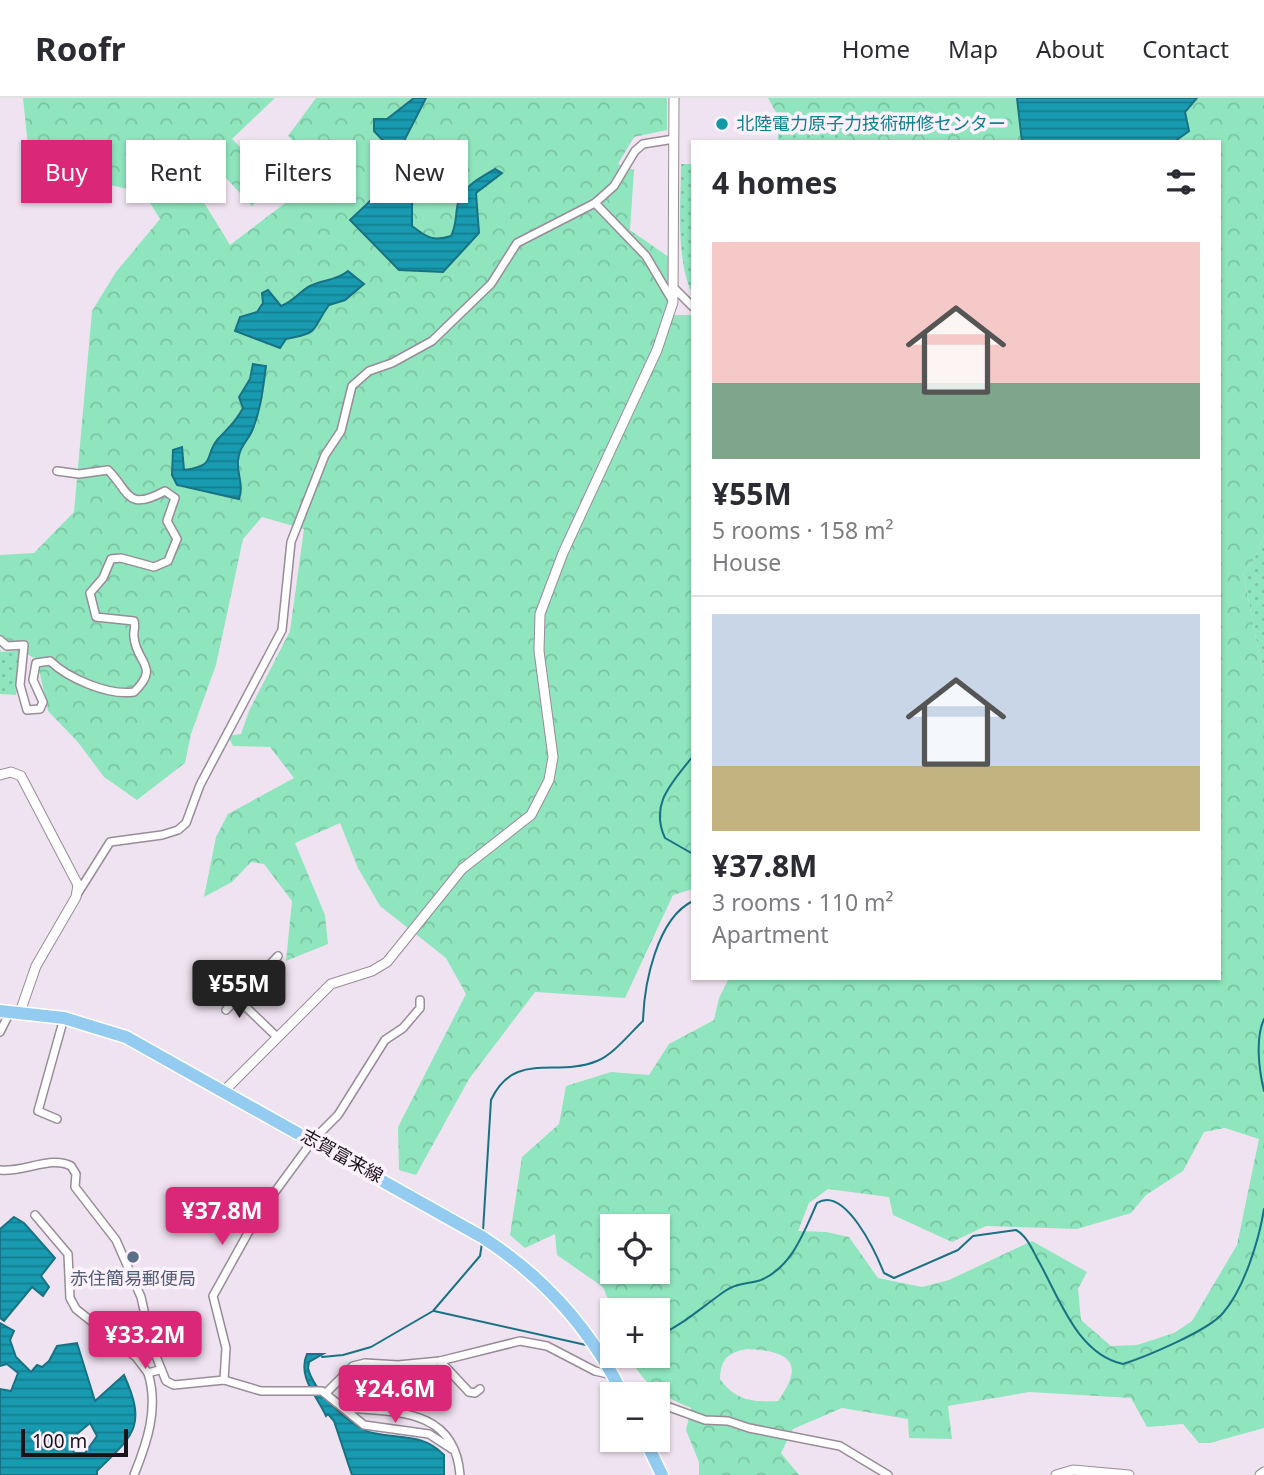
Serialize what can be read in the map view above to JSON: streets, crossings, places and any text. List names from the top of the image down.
{
  "streets": {
    "main road": ["志賀富来線"]
  },
  "places": ["北陸電力原子力技術研修センター", "赤住簡易郵便局"],
  "scale_bar": "100 m",
  "page": {
    "header": "Roofr",
    "nav": [
      "Home",
      "Map",
      "About",
      "Contact"
    ],
    "chip": [
      "Buy",
      "Rent",
      "Filters",
      "New"
    ],
    "heading": "4 homes",
    "list": [
      {
        "name": "¥55M",
        "note": "5 rooms · 158 m² · House"
      },
      {
        "name": "¥37.8M",
        "note": "3 rooms · 110 m² · Apartment"
      }
    ],
    "price": [
      "¥55M",
      "¥37.8M",
      "¥33.2M",
      "¥24.6M"
    ],
    "map_buttons": ["+", "−"],
    "scale": "100 m"
  }
}
